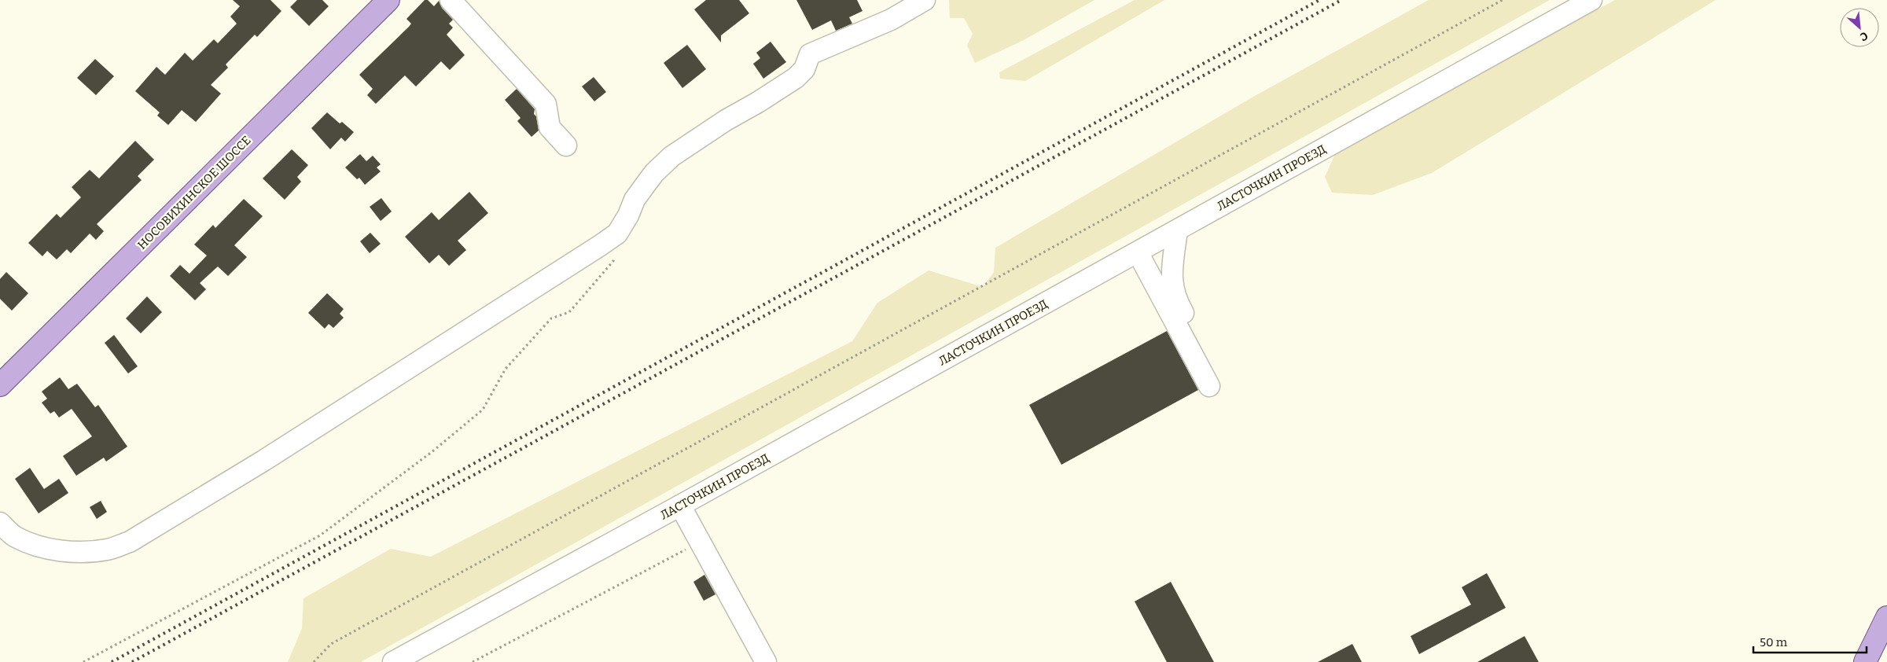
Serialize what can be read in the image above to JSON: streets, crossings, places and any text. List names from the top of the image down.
{
  "streets": {
    "main road": ["НОСОВИХИНСКОЕ ШОССЕ"],
    "street": ["ЛАСТОЧКИН ПРОЕЗД"]
  },
  "scale_bar": "50 m",
  "north": "bottom right"
}
